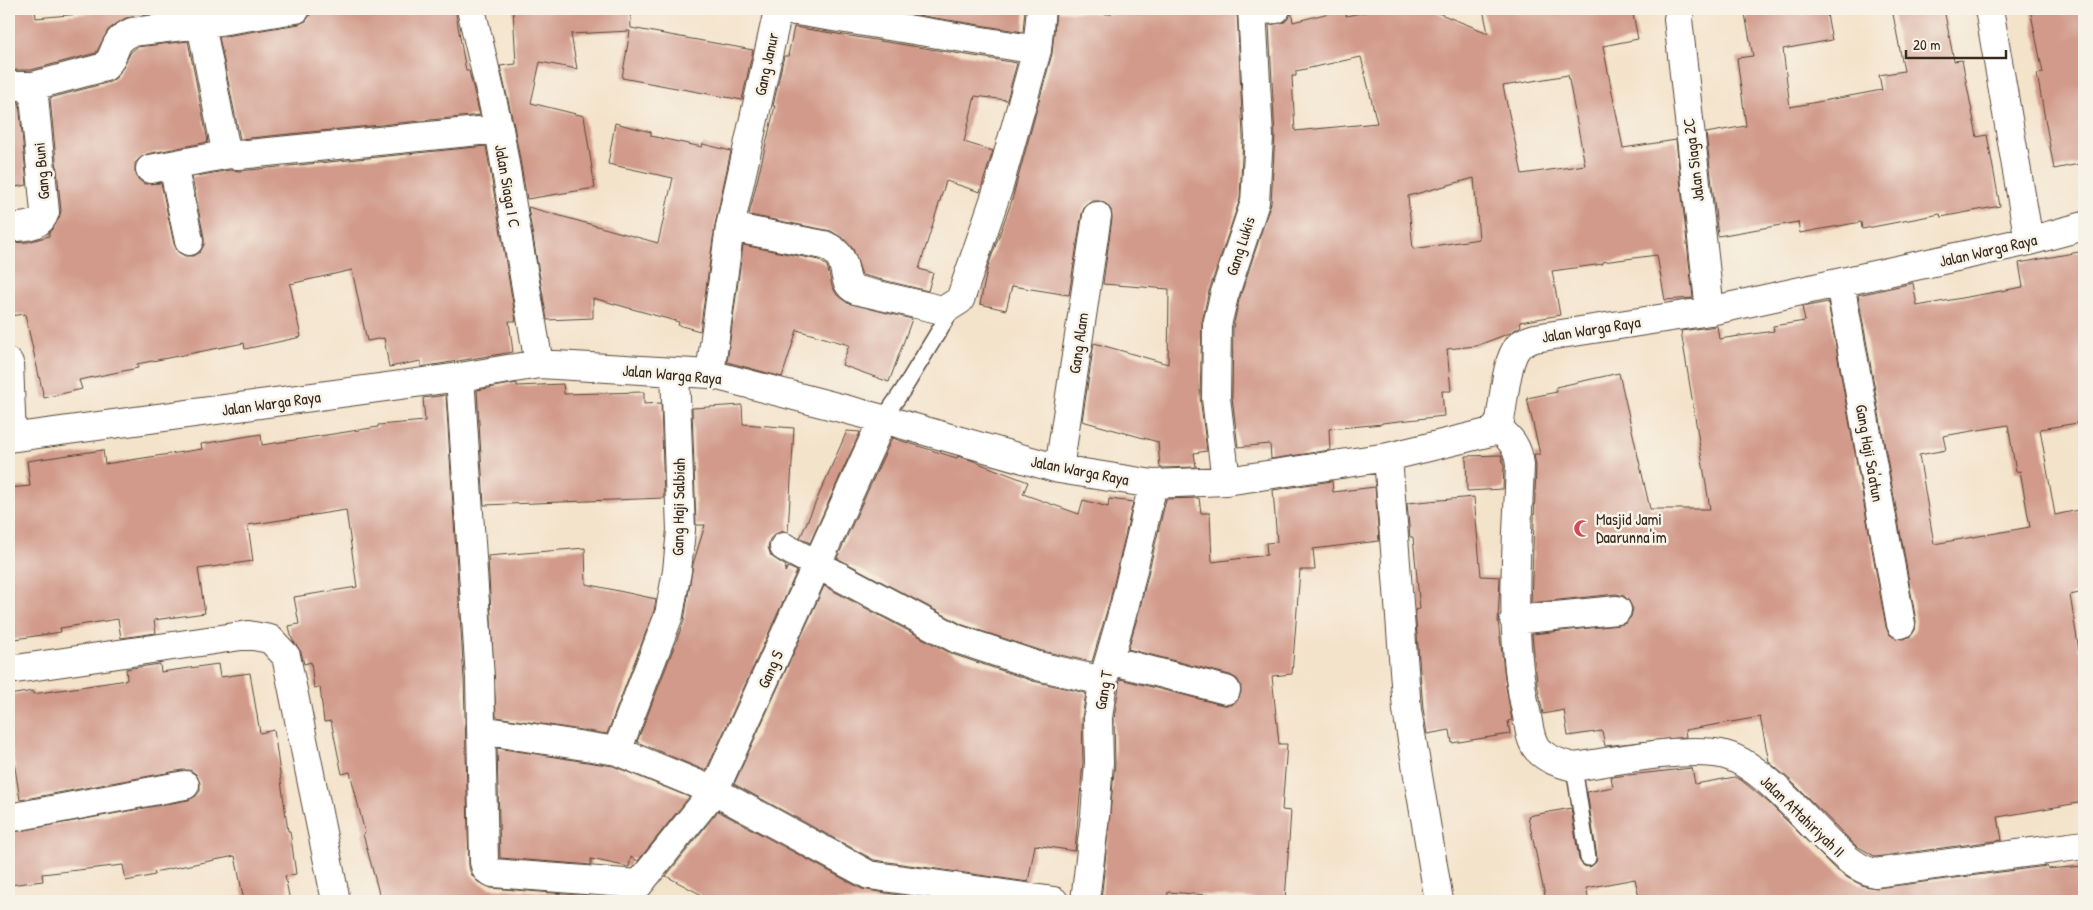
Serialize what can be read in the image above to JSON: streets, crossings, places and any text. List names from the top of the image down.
{
  "streets": {
    "street": [
      "Gang Janur",
      "Jalan Siaga 2C",
      "Gang Buni",
      "Jalan Siaga I C",
      "Gang Lukis",
      "Jalan Warga Raya",
      "Gang Alam",
      "Gang Haji Sa'atun",
      "Gang Haji Salbiah",
      "Gang S",
      "Gang T",
      "Jalan Attahiriyah II"
    ]
  },
  "crossings": [
    ["Gang Janur", "Jalan Warga Raya"],
    ["Jalan Siaga 2C", "Jalan Warga Raya"],
    ["Jalan Siaga I C", "Jalan Warga Raya"],
    ["Gang Lukis", "Jalan Warga Raya"],
    ["Jalan Warga Raya", "Gang Alam"],
    ["Jalan Warga Raya", "Gang Haji Sa'atun"],
    ["Jalan Warga Raya", "Gang Haji Salbiah"],
    ["Jalan Warga Raya", "Gang S"],
    ["Jalan Warga Raya", "Gang T"]
  ],
  "places": {
    "mosque": ["Masjid Jami Daarunna'im"]
  },
  "scale_bar": "20 m"
}
